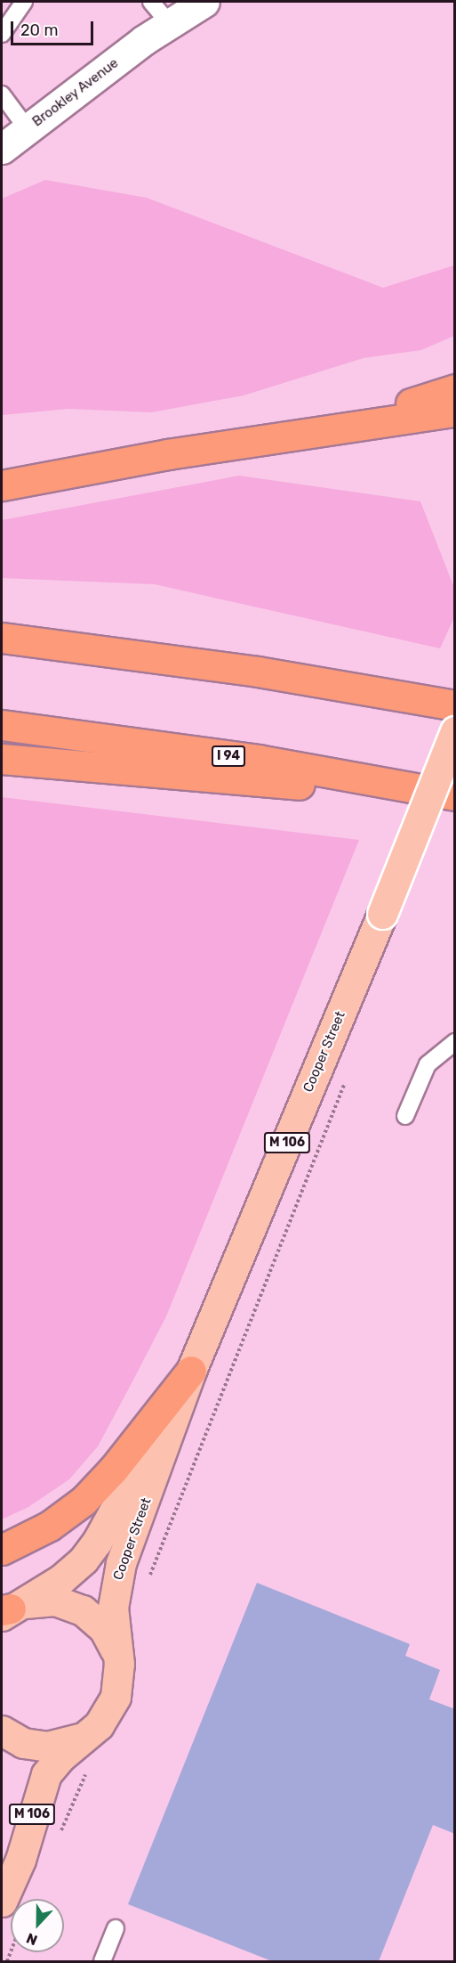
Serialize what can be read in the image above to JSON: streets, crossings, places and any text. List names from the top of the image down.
{
  "streets": {
    "highway": ["I 94"],
    "main road": ["Cooper Street", "M 106"],
    "street": ["Brookley Avenue"]
  },
  "scale_bar": "20 m",
  "north": "bottom"
}
